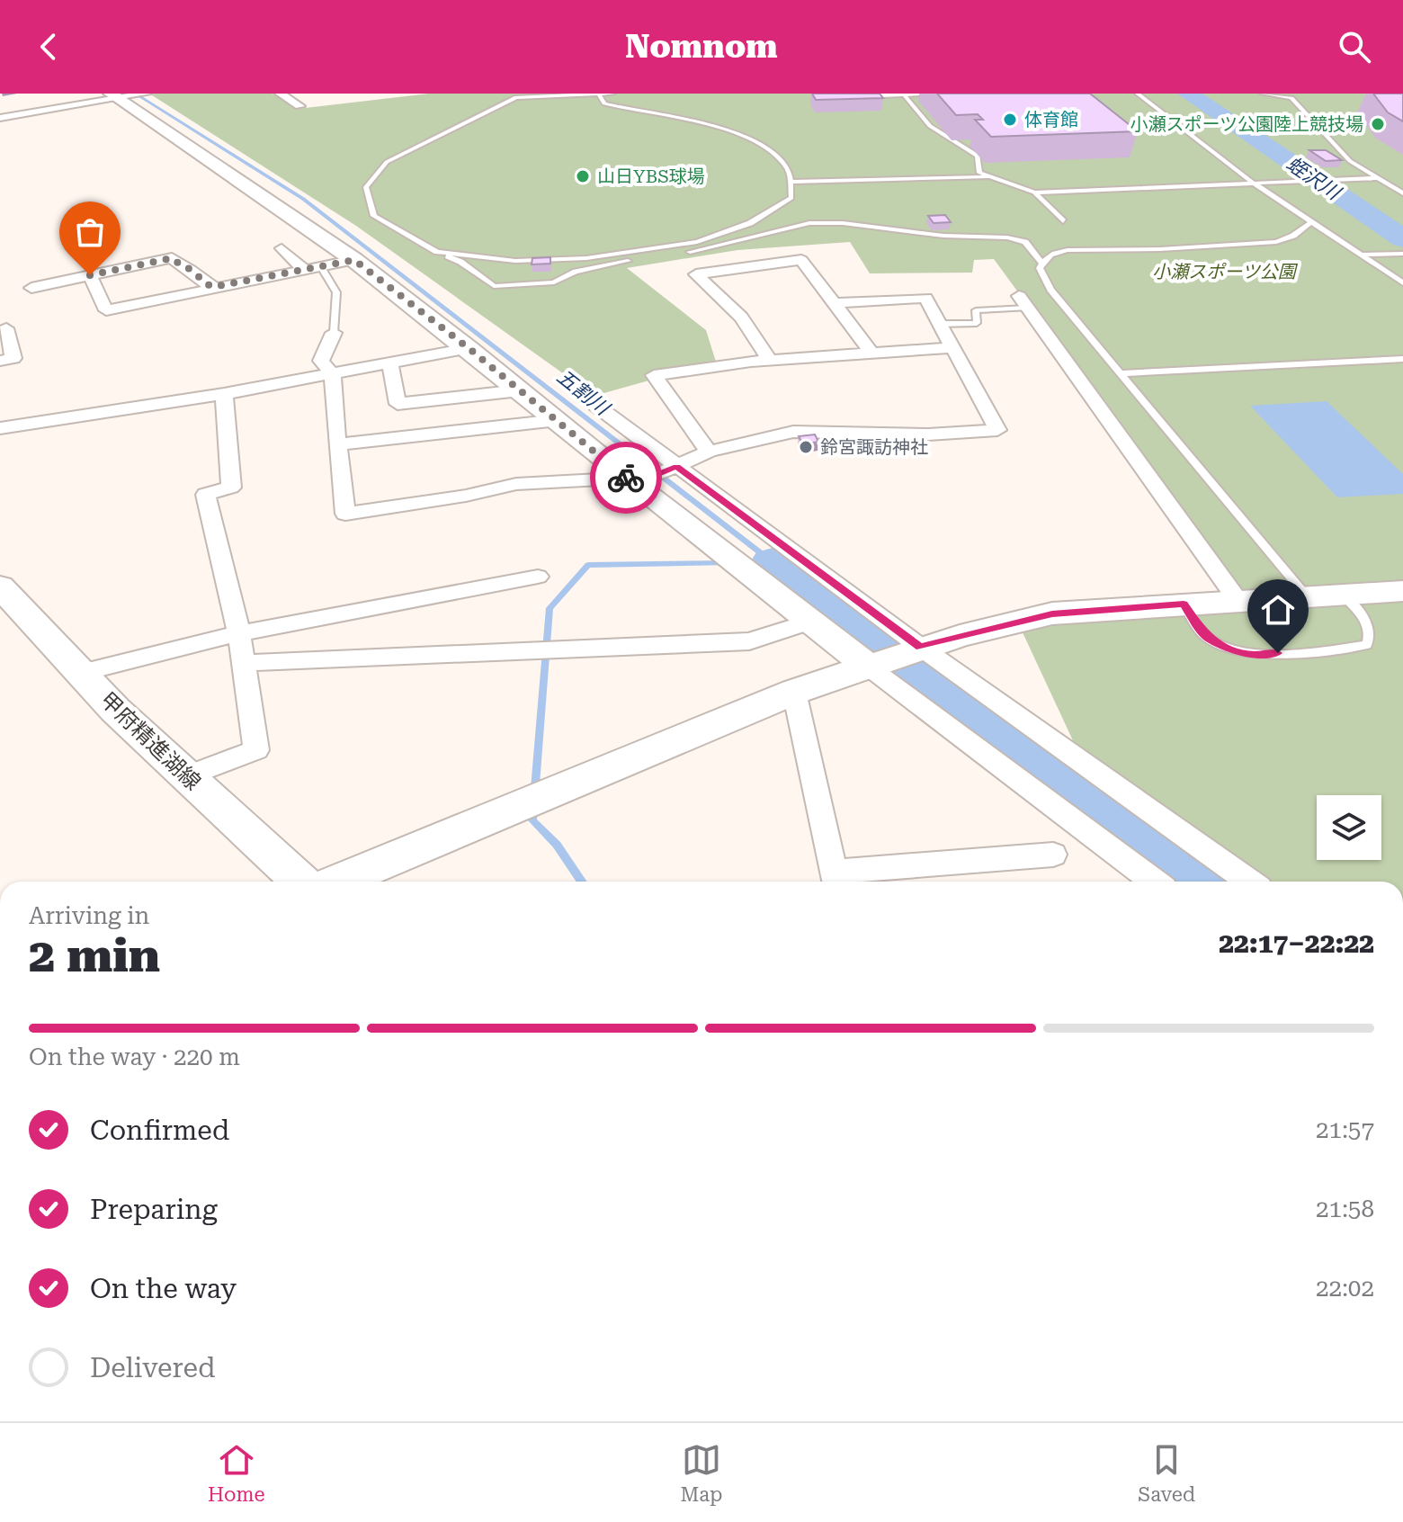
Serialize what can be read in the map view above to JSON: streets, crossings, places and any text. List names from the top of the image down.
{
  "streets": {
    "street": ["甲府精進湖線"]
  },
  "water": ["蛭沢川", "五割川"],
  "parks": ["小瀬スポーツ公園"],
  "places": [
    "体育館",
    "小瀬スポーツ公園陸上競技場",
    "山日YBS球場",
    "鈴宮諏訪神社"
  ],
  "page": {
    "header": "Nomnom",
    "heading": ["2 min", "Arriving in", "22:17–22:22"],
    "bar": "On the way · 220 m",
    "list": [
      ["Confirmed", "21:57"],
      ["Preparing", "21:58"],
      ["On the way", "22:02"],
      "Delivered"
    ],
    "tabs": ["Home", "Map", "Saved"]
  }
}
